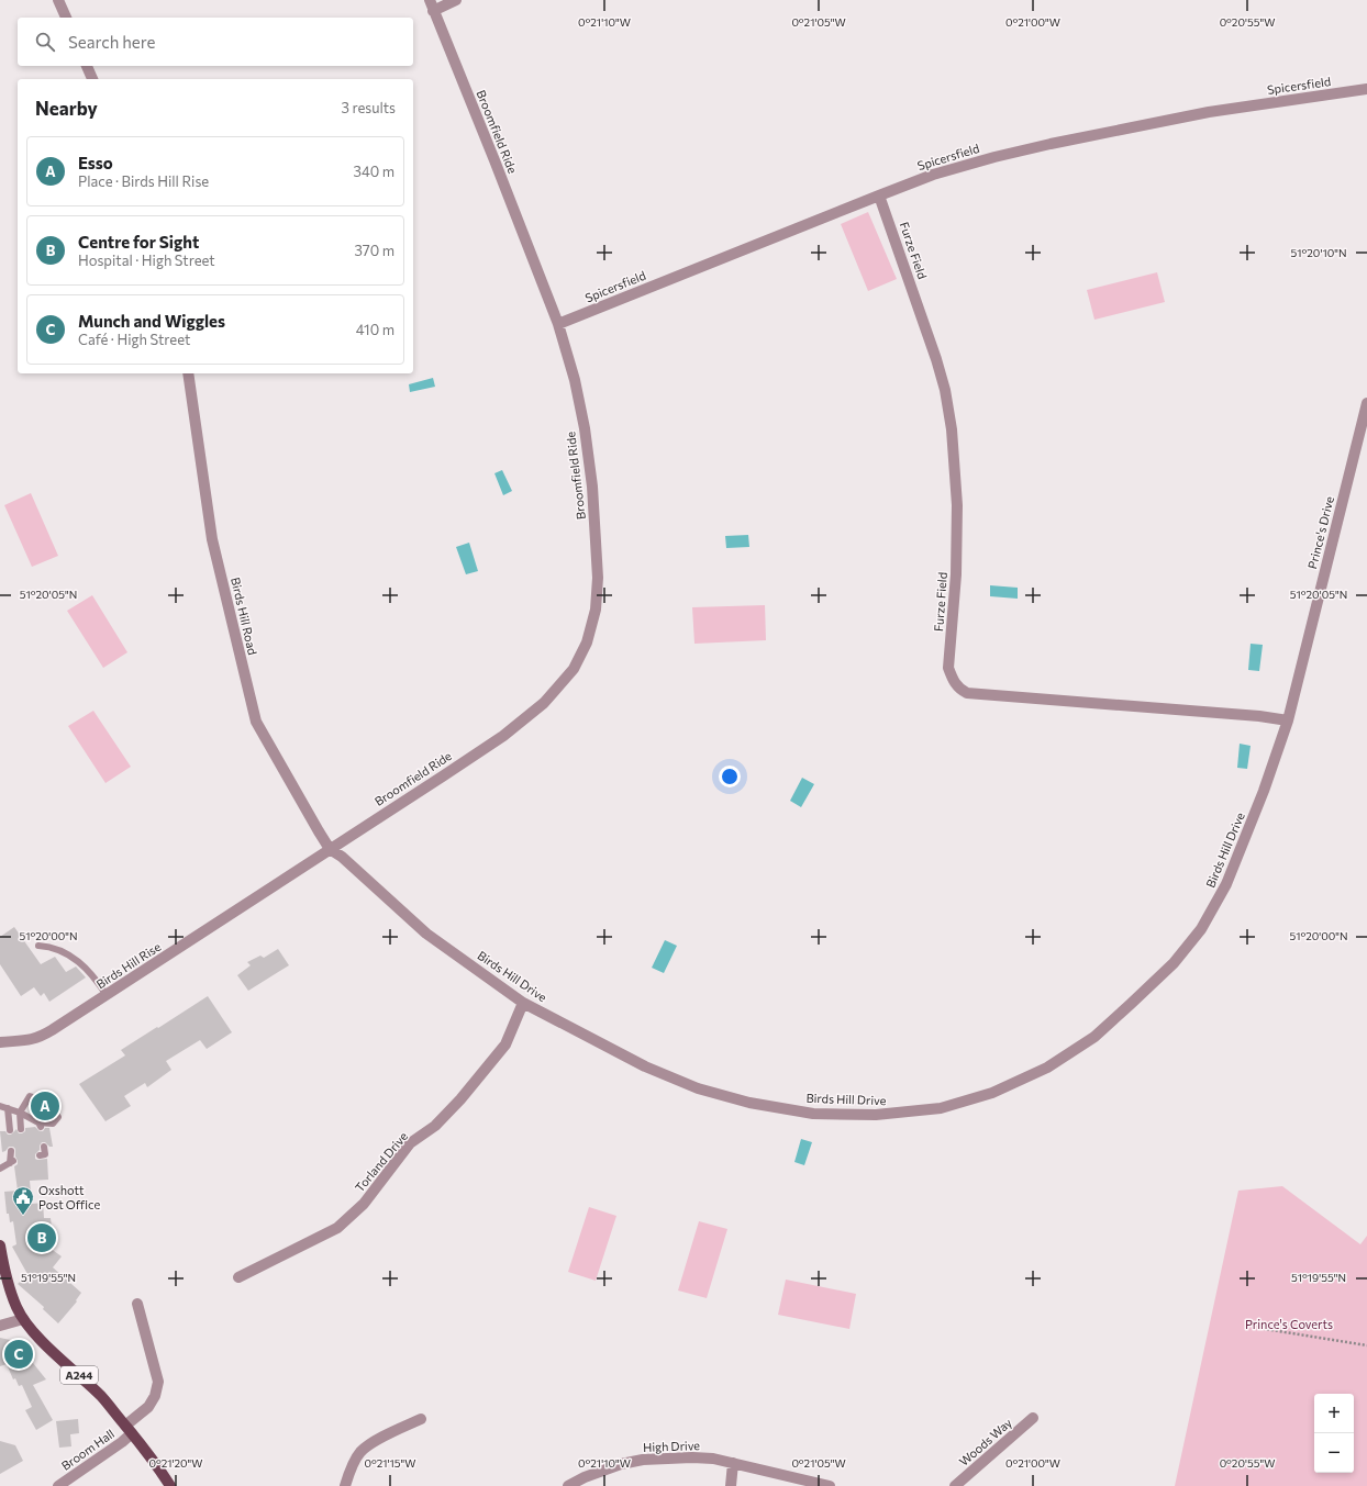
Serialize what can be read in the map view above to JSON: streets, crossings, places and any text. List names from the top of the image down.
{
  "streets": {
    "main road": ["A244"],
    "street": [
      "Spicersfield",
      "Broomfield Ride",
      "Furze Field",
      "Prince's Drive",
      "Birds Hill Road",
      "Birds Hill Drive",
      "Birds Hill Rise",
      "Torland Drive",
      "Woods Way",
      "High Drive",
      "Broom Hall"
    ]
  },
  "crossings": [
    ["Spicersfield", "Broomfield Ride"],
    ["Spicersfield", "Furze Field"],
    ["Broomfield Ride", "Birds Hill Road"],
    ["Broomfield Ride", "Birds Hill Drive"],
    ["Broomfield Ride", "Birds Hill Rise"],
    ["Furze Field", "Prince's Drive"],
    ["Furze Field", "Birds Hill Drive"],
    ["Prince's Drive", "Birds Hill Drive"],
    ["Birds Hill Road", "Birds Hill Drive"],
    ["Birds Hill Road", "Birds Hill Rise"],
    ["Birds Hill Drive", "Birds Hill Rise"],
    ["Birds Hill Drive", "Torland Drive"],
    ["A244", "Broom Hall"]
  ],
  "parks": ["Prince's Coverts"],
  "places": {
    "public building": ["Oxshott Post Office"]
  },
  "page": {
    "search": "Search here",
    "heading": ["Nearby", "3 results"],
    "list": [
      {
        "mark": "A",
        "name": "Esso",
        "note": "Place · Birds Hill Rise",
        "value": "340 m"
      },
      {
        "mark": "B",
        "name": "Centre for Sight",
        "note": "Hospital · High Street",
        "value": "370 m"
      },
      {
        "mark": "C",
        "name": "Munch and Wiggles",
        "note": "Café · High Street",
        "value": "410 m"
      }
    ],
    "pins": ["A", "B", "C"],
    "map_buttons": ["+", "−"]
  },
  "coordinates": [
    "0°21'10\"W",
    "0°21'05\"W",
    "0°21'00\"W",
    "0°20'55\"W",
    "51°20'10\"N",
    "51°20'05\"N",
    "51°20'00\"N",
    "51°19'55\"N",
    "0°21'20\"W",
    "0°21'15\"W"
  ]
}
